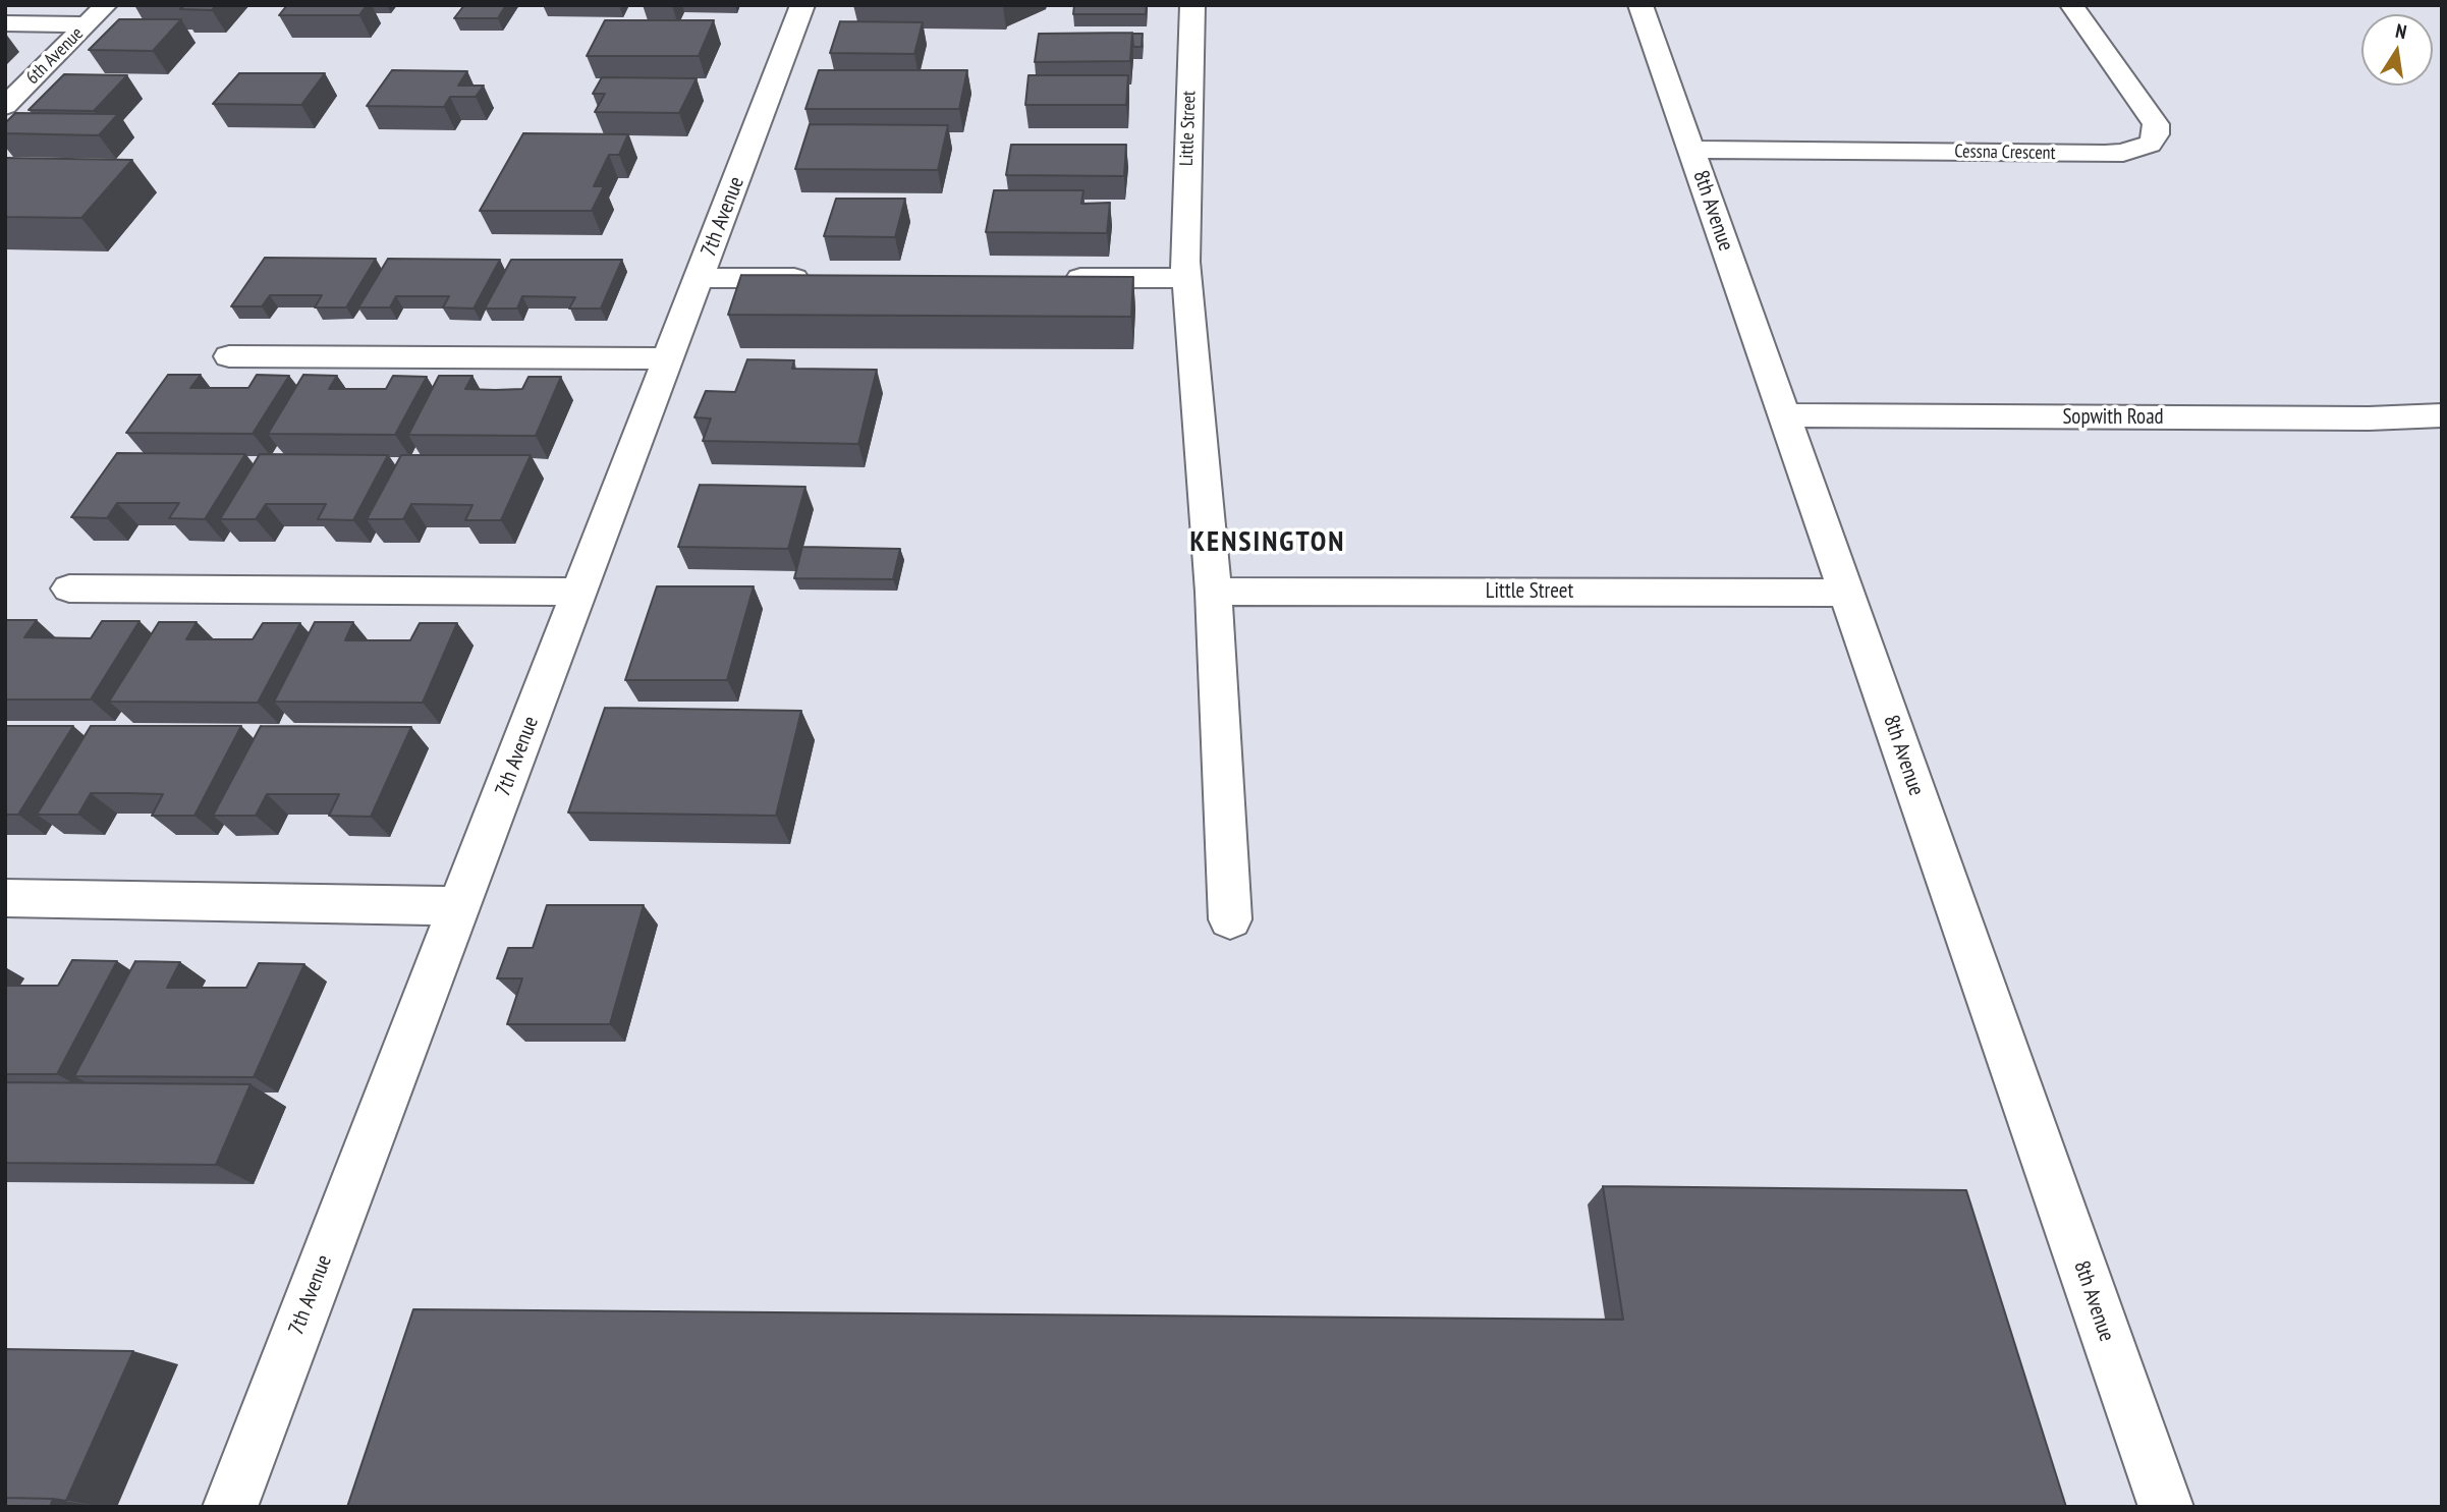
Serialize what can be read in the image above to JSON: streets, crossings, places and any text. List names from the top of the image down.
{
  "streets": {
    "street": [
      "6th Avenue",
      "Little Street",
      "Cessna Crescent",
      "8th Avenue",
      "7th Avenue",
      "Sopwith Road"
    ]
  },
  "crossings": [
    ["Little Street", "8th Avenue"],
    ["Cessna Crescent", "8th Avenue"],
    ["8th Avenue", "Sopwith Road"]
  ],
  "districts": ["KENSINGTON"],
  "north": "top"
}
